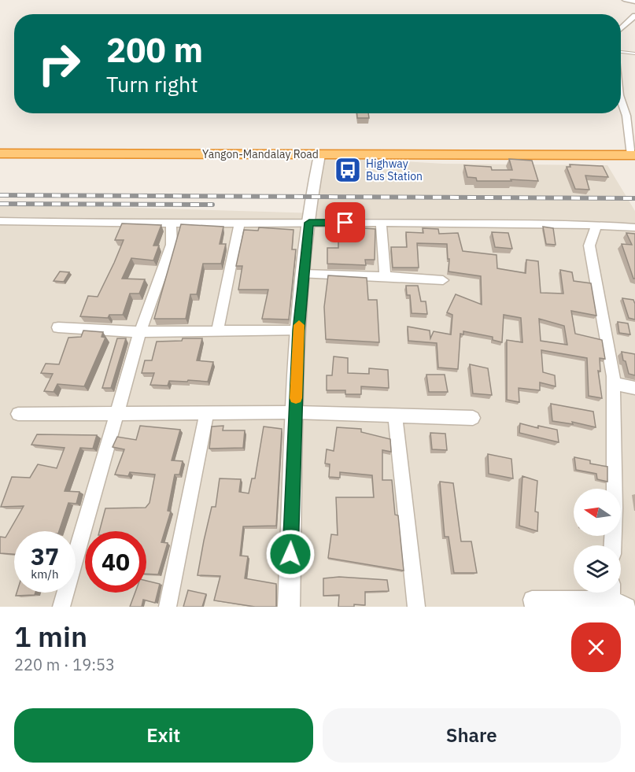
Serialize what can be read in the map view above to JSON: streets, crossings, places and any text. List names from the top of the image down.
{
  "streets": {
    "highway": ["Yangon-Mandalay Road"]
  },
  "places": {
    "bus stop": ["Highway Bus Station"]
  },
  "north": "left",
  "page": {
    "turn": ["200 m", "Turn right"],
    "speed": "37 km/h",
    "limit": "40",
    "heading": ["1 min", "220 m · 19:53"],
    "buttons": ["Exit", "Share"]
  }
}
